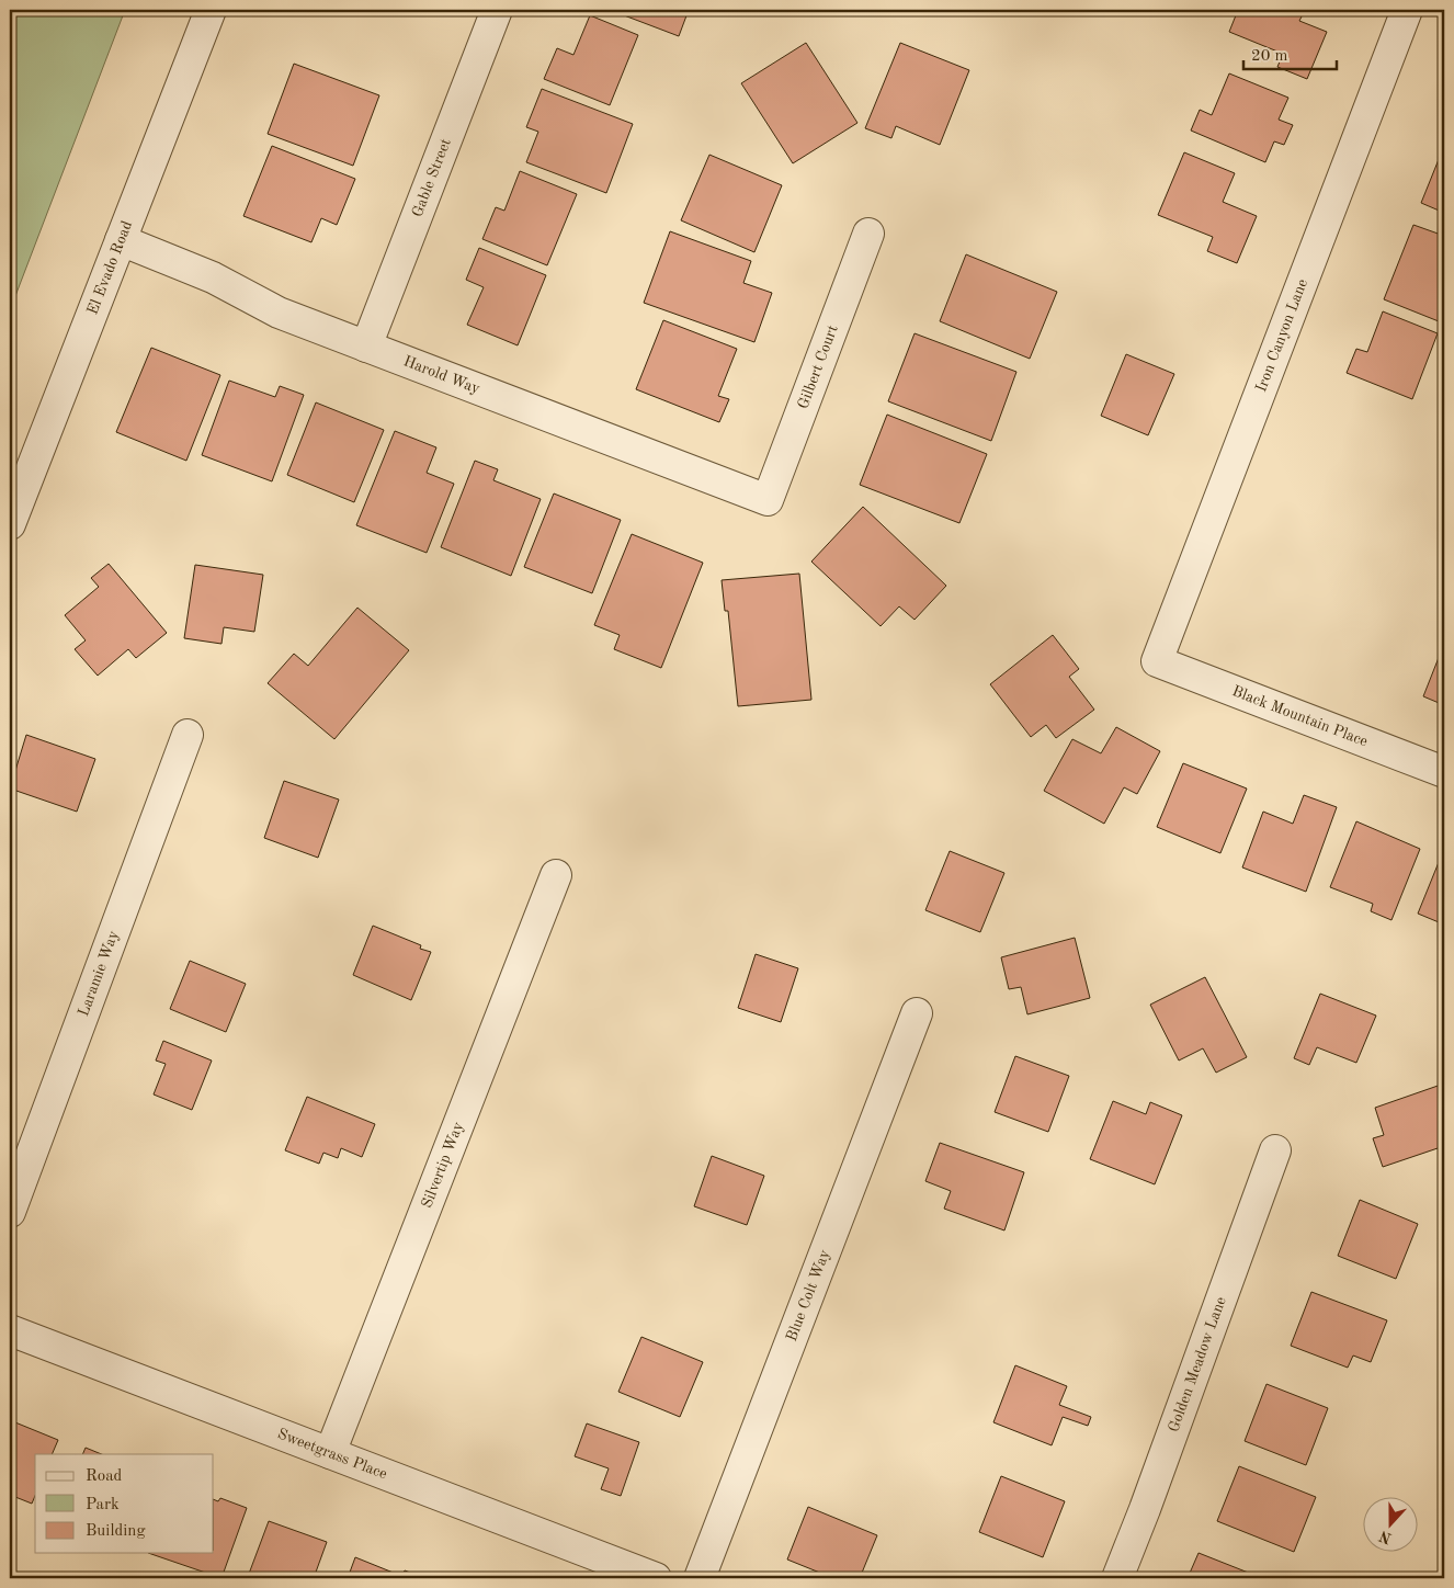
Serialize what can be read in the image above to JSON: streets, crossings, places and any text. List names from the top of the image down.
{
  "streets": {
    "street": [
      "Gable Street",
      "El Evado Road",
      "Iron Canyon Lane",
      "Gilbert Court",
      "Harold Way",
      "Black Mountain Place",
      "Laramie Way",
      "Silvertip Way",
      "Blue Colt Way",
      "Golden Meadow Lane",
      "Sweetgrass Place"
    ]
  },
  "crossings": [
    ["Gable Street", "Harold Way"],
    ["El Evado Road", "Harold Way"],
    ["Iron Canyon Lane", "Black Mountain Place"],
    ["Gilbert Court", "Harold Way"],
    ["Silvertip Way", "Sweetgrass Place"]
  ],
  "legend": ["Road", "Park", "Building"],
  "scale_bar": "20 m",
  "north": "bottom"
}
